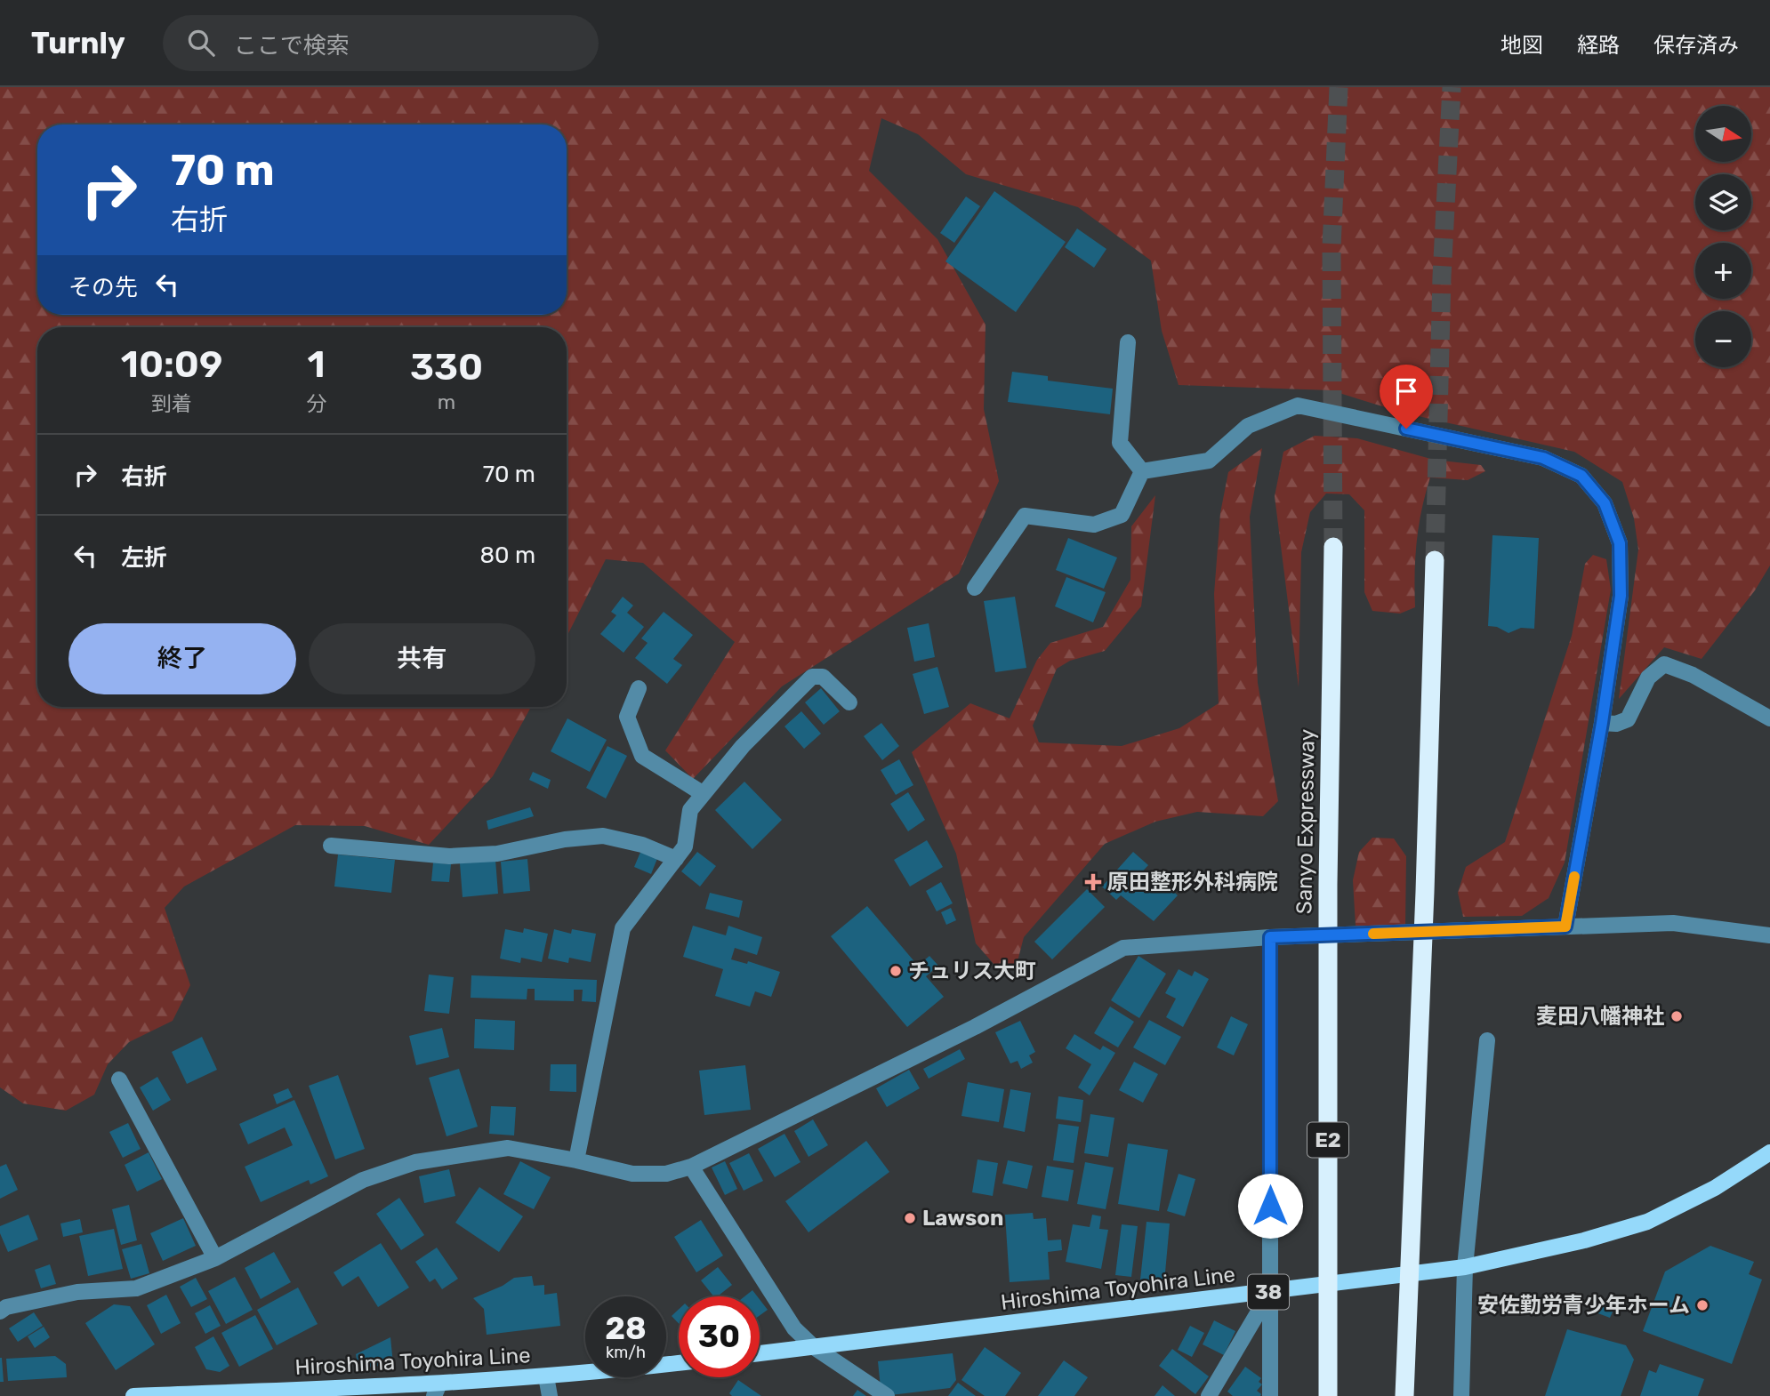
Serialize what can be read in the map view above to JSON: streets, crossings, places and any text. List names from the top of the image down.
{
  "streets": {
    "highway": ["Sanyo Expressway", "E2"],
    "main road": ["Hiroshima Toyohira Line", "38"]
  },
  "places": {
    "health": ["原田整形外科病院"],
    "other": [
      "チュリス大町",
      "麦田八幡神社",
      "Lawson",
      "安佐勤労青少年ホーム"
    ]
  },
  "north": "right",
  "page": {
    "header": "Turnly",
    "search": "ここで検索",
    "nav": ["地図", "経路", "保存済み"],
    "map_buttons": ["+", "−"],
    "turn": ["70 m", "右折"],
    "then": "その先",
    "eta": [
      "10:09",
      "到着",
      "1",
      "分",
      "330",
      "m"
    ],
    "list": [
      {
        "name": "右折",
        "value": "70 m"
      },
      {
        "name": "左折",
        "value": "80 m"
      }
    ],
    "buttons": ["終了", "共有"],
    "speed": "28 km/h",
    "limit": "30"
  }
}
